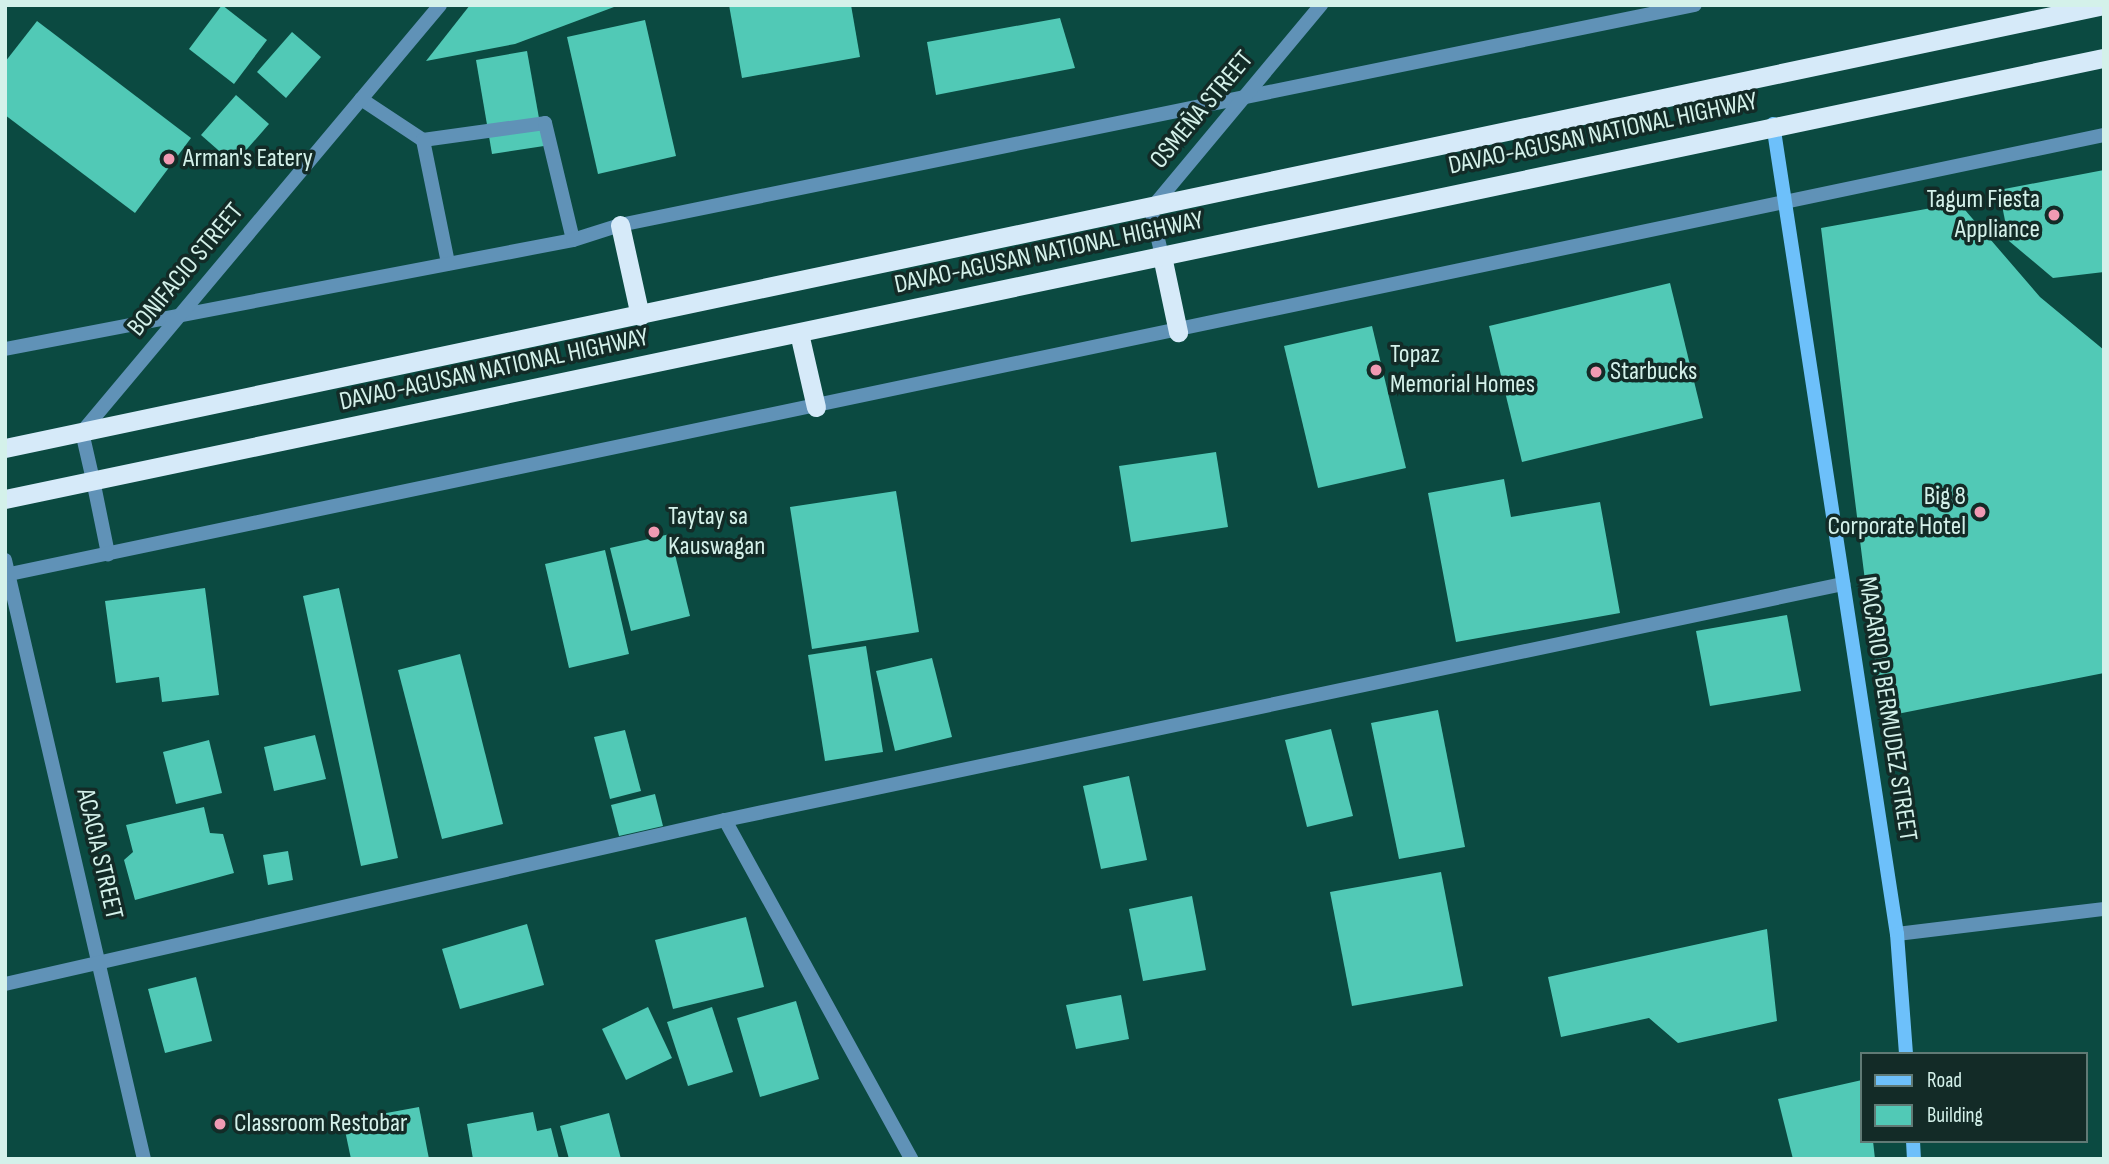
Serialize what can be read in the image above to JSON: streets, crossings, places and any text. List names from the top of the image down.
{
  "streets": {
    "highway": ["DAVAO-AGUSAN NATIONAL HIGHWAY"],
    "main road": ["MACARIO P. BERMUDEZ STREET"],
    "street": ["OSMEÑA STREET", "BONIFACIO STREET", "ACACIA STREET"]
  },
  "crossings": [
    ["OSMEÑA STREET", "DAVAO-AGUSAN NATIONAL HIGHWAY"],
    ["DAVAO-AGUSAN NATIONAL HIGHWAY", "BONIFACIO STREET"],
    ["DAVAO-AGUSAN NATIONAL HIGHWAY", "MACARIO P. BERMUDEZ STREET"]
  ],
  "places": [
    "Arman's Eatery",
    "Tagum Fiesta Appliance",
    "Topaz Memorial Homes",
    "Starbucks",
    "Big 8 Corporate Hotel",
    "Taytay sa Kauswagan",
    "Classroom Restobar"
  ],
  "legend": ["Road", "Building"]
}
